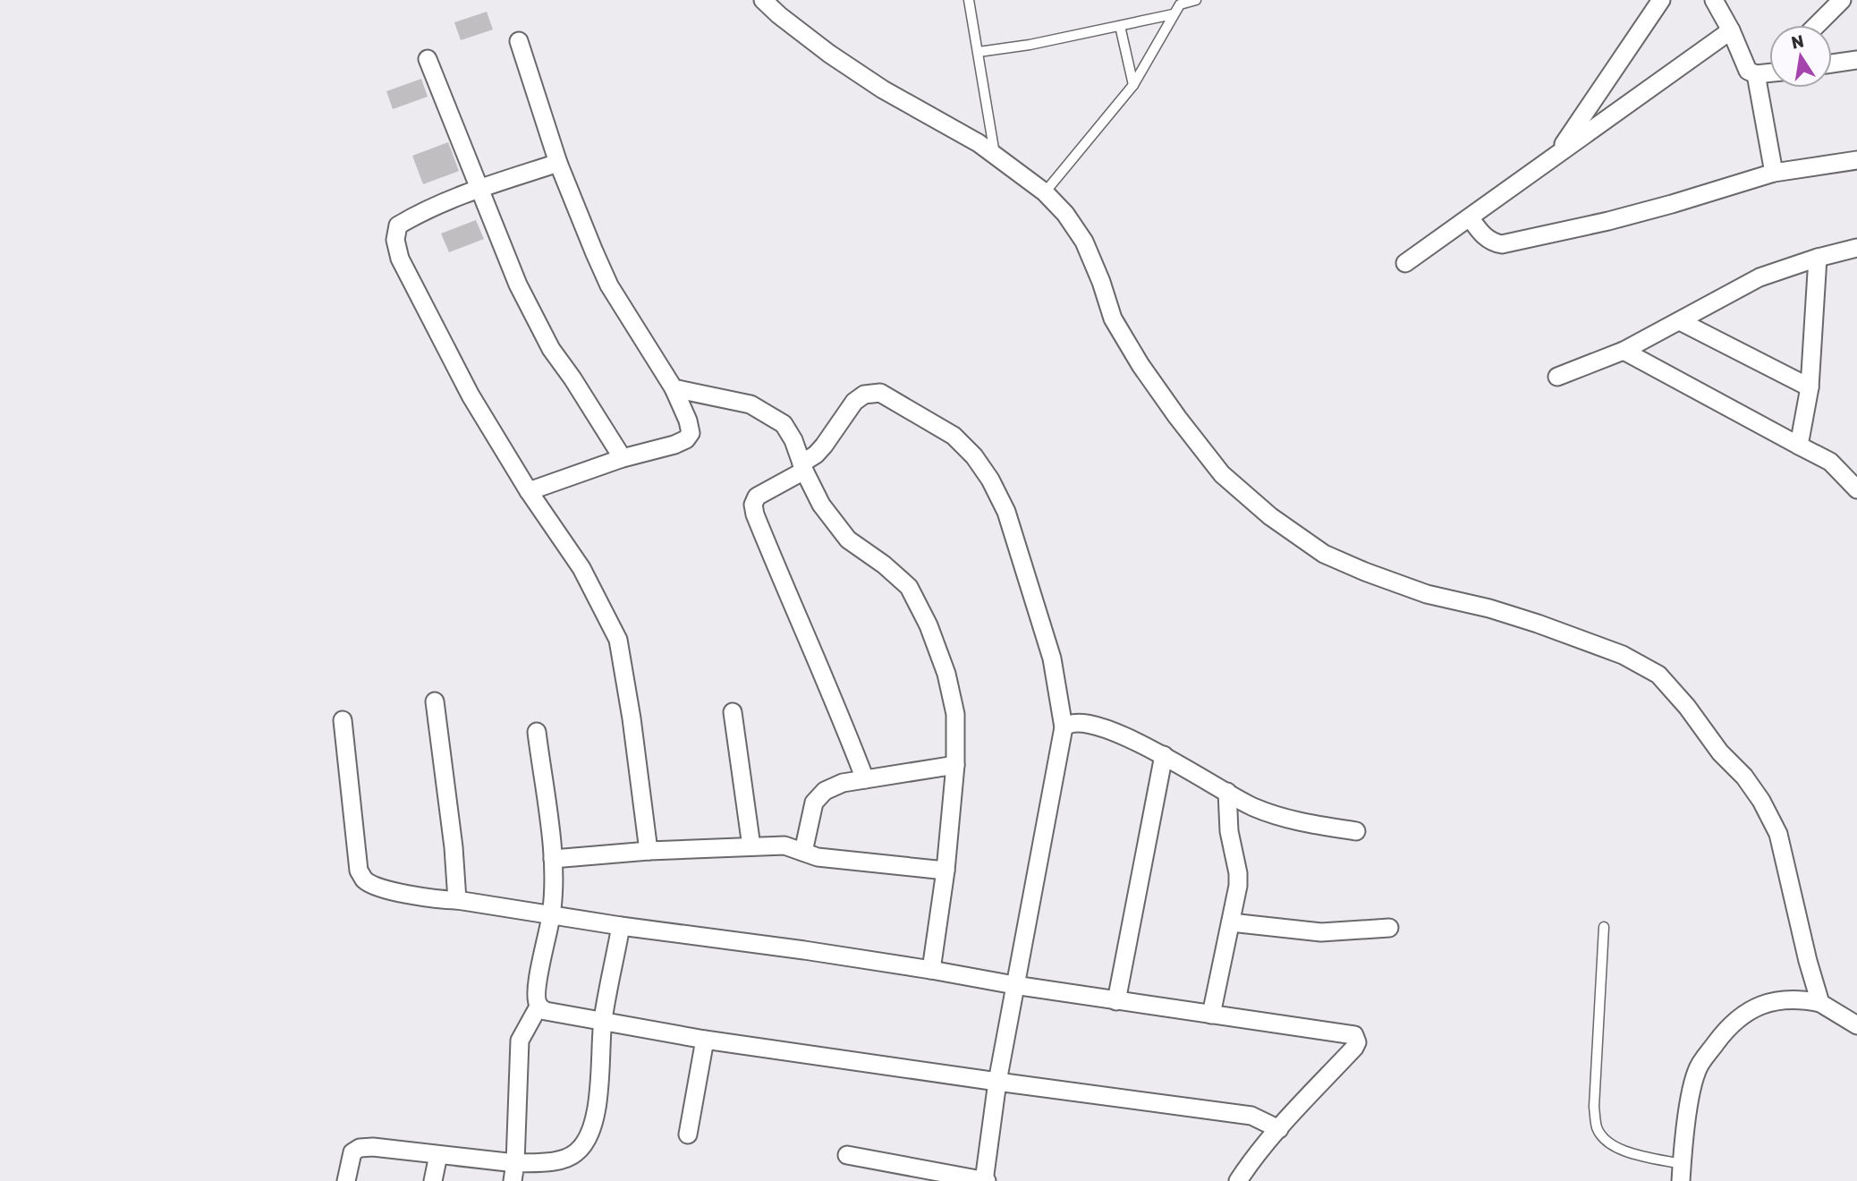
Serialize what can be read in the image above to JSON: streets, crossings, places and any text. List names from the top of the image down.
{
  "north": "top"
}
